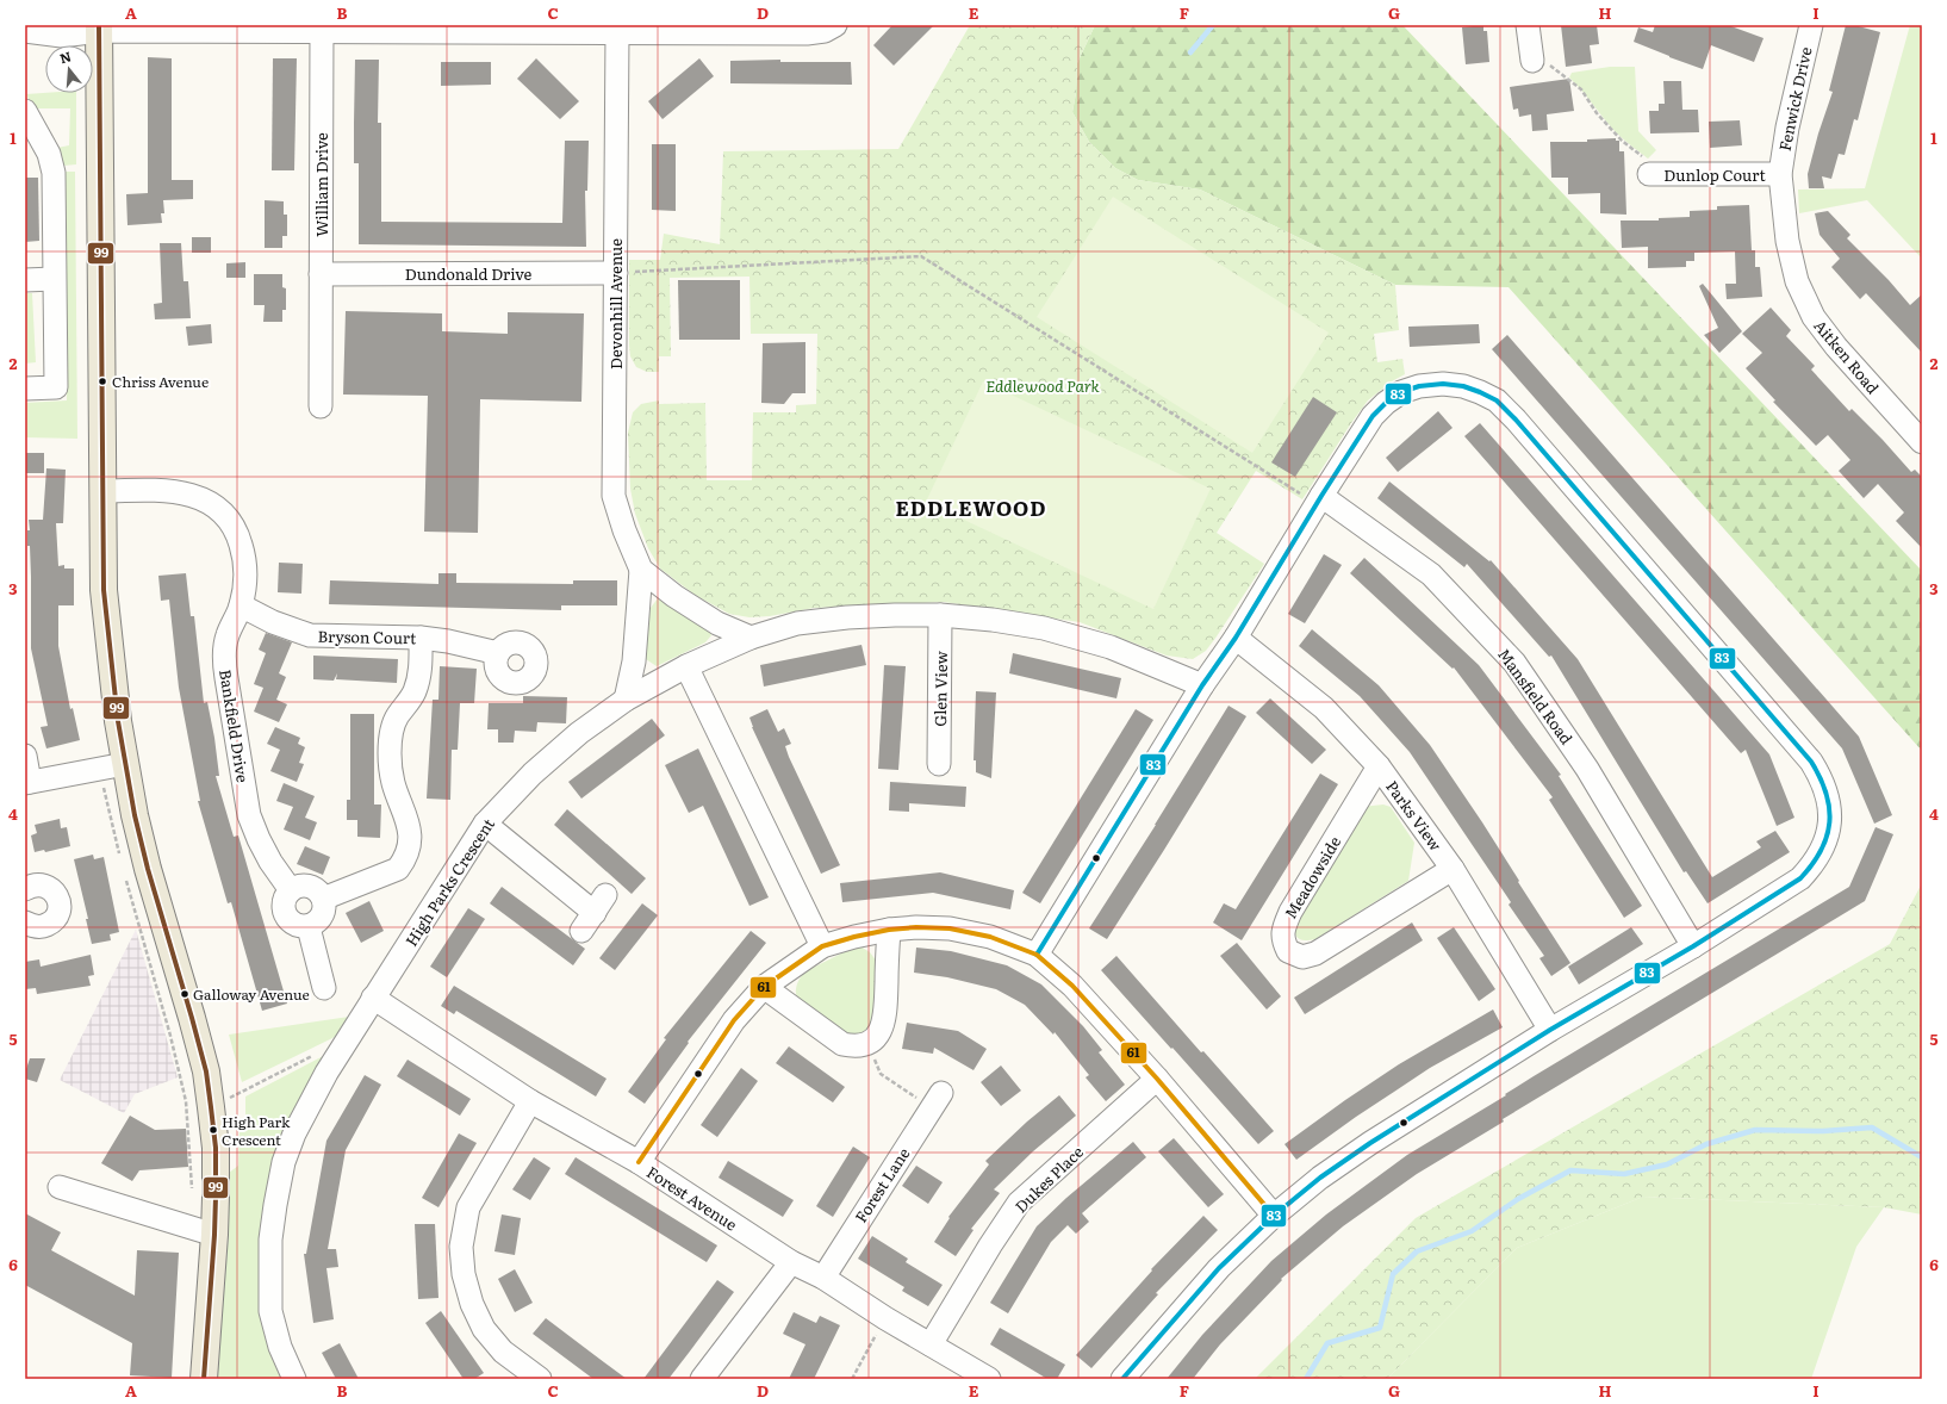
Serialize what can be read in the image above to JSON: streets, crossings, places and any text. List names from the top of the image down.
{
  "streets": {
    "street": [
      "Fenwick Drive",
      "Dunlop Court",
      "William Drive",
      "Dundonald Drive",
      "Devonhill Avenue",
      "Aitken Road",
      "Bryson Court",
      "Glen View",
      "Mansfield Road",
      "Bankfield Drive",
      "Parks View",
      "Meadowside",
      "High Parks Crescent",
      "Dukes Place",
      "Forest Lane",
      "Forest Avenue"
    ]
  },
  "crossings": [
    ["Fenwick Drive", "Dunlop Court"],
    ["Fenwick Drive", "Aitken Road"],
    ["Dunlop Court", "Aitken Road"],
    ["William Drive", "Dundonald Drive"],
    ["Dundonald Drive", "Devonhill Avenue"],
    ["Devonhill Avenue", "High Parks Crescent"],
    ["Bryson Court", "Bankfield Drive"],
    ["Glen View", "High Parks Crescent"],
    ["Parks View", "Meadowside"],
    ["High Parks Crescent", "Forest Avenue"],
    ["Dukes Place", "Forest Avenue"],
    ["Forest Lane", "Forest Avenue"]
  ],
  "districts": ["EDDLEWOOD"],
  "parks": ["Eddlewood Park"],
  "places": ["Chriss Avenue", "Galloway Avenue", "High Park Crescent"],
  "lines": ["transit line 99", "transit line 83", "transit line 61"],
  "north": "top",
  "grid": {
    "columns": [
      "A",
      "B",
      "C",
      "D",
      "E",
      "F",
      "G",
      "H",
      "I"
    ],
    "rows": [
      "1",
      "2",
      "3",
      "4",
      "5",
      "6"
    ]
  }
}
